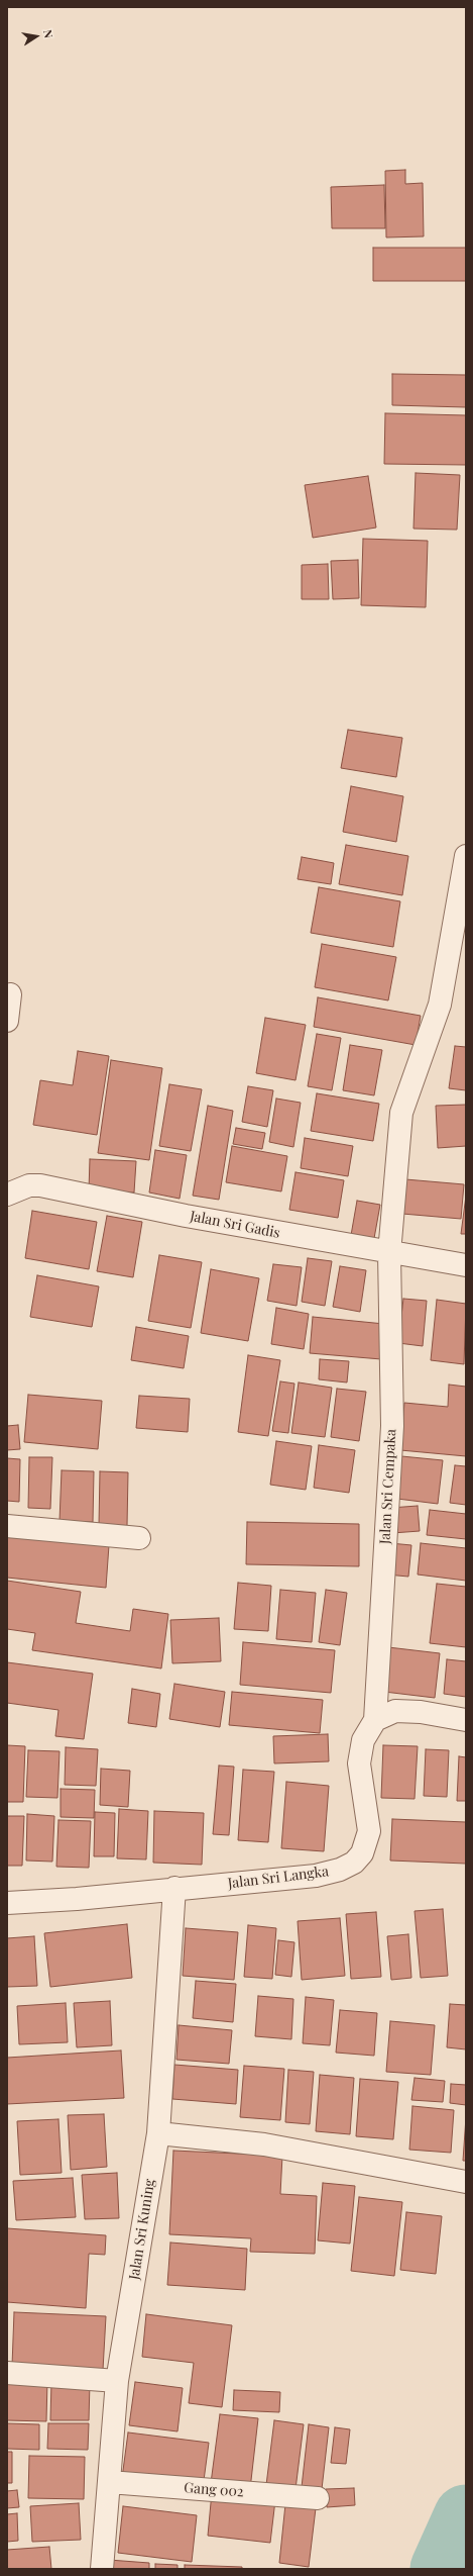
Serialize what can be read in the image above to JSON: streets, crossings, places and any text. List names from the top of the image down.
{
  "streets": {
    "street": [
      "Jalan Sri Gadis",
      "Jalan Sri Cempaka",
      "Jalan Sri Langka",
      "Jalan Sri Kuning",
      "Gang 002"
    ]
  },
  "crossings": [
    ["Jalan Sri Gadis", "Jalan Sri Cempaka"],
    ["Jalan Sri Cempaka", "Jalan Sri Langka"],
    ["Jalan Sri Langka", "Jalan Sri Kuning"],
    ["Jalan Sri Kuning", "Gang 002"]
  ],
  "north": "right"
}
